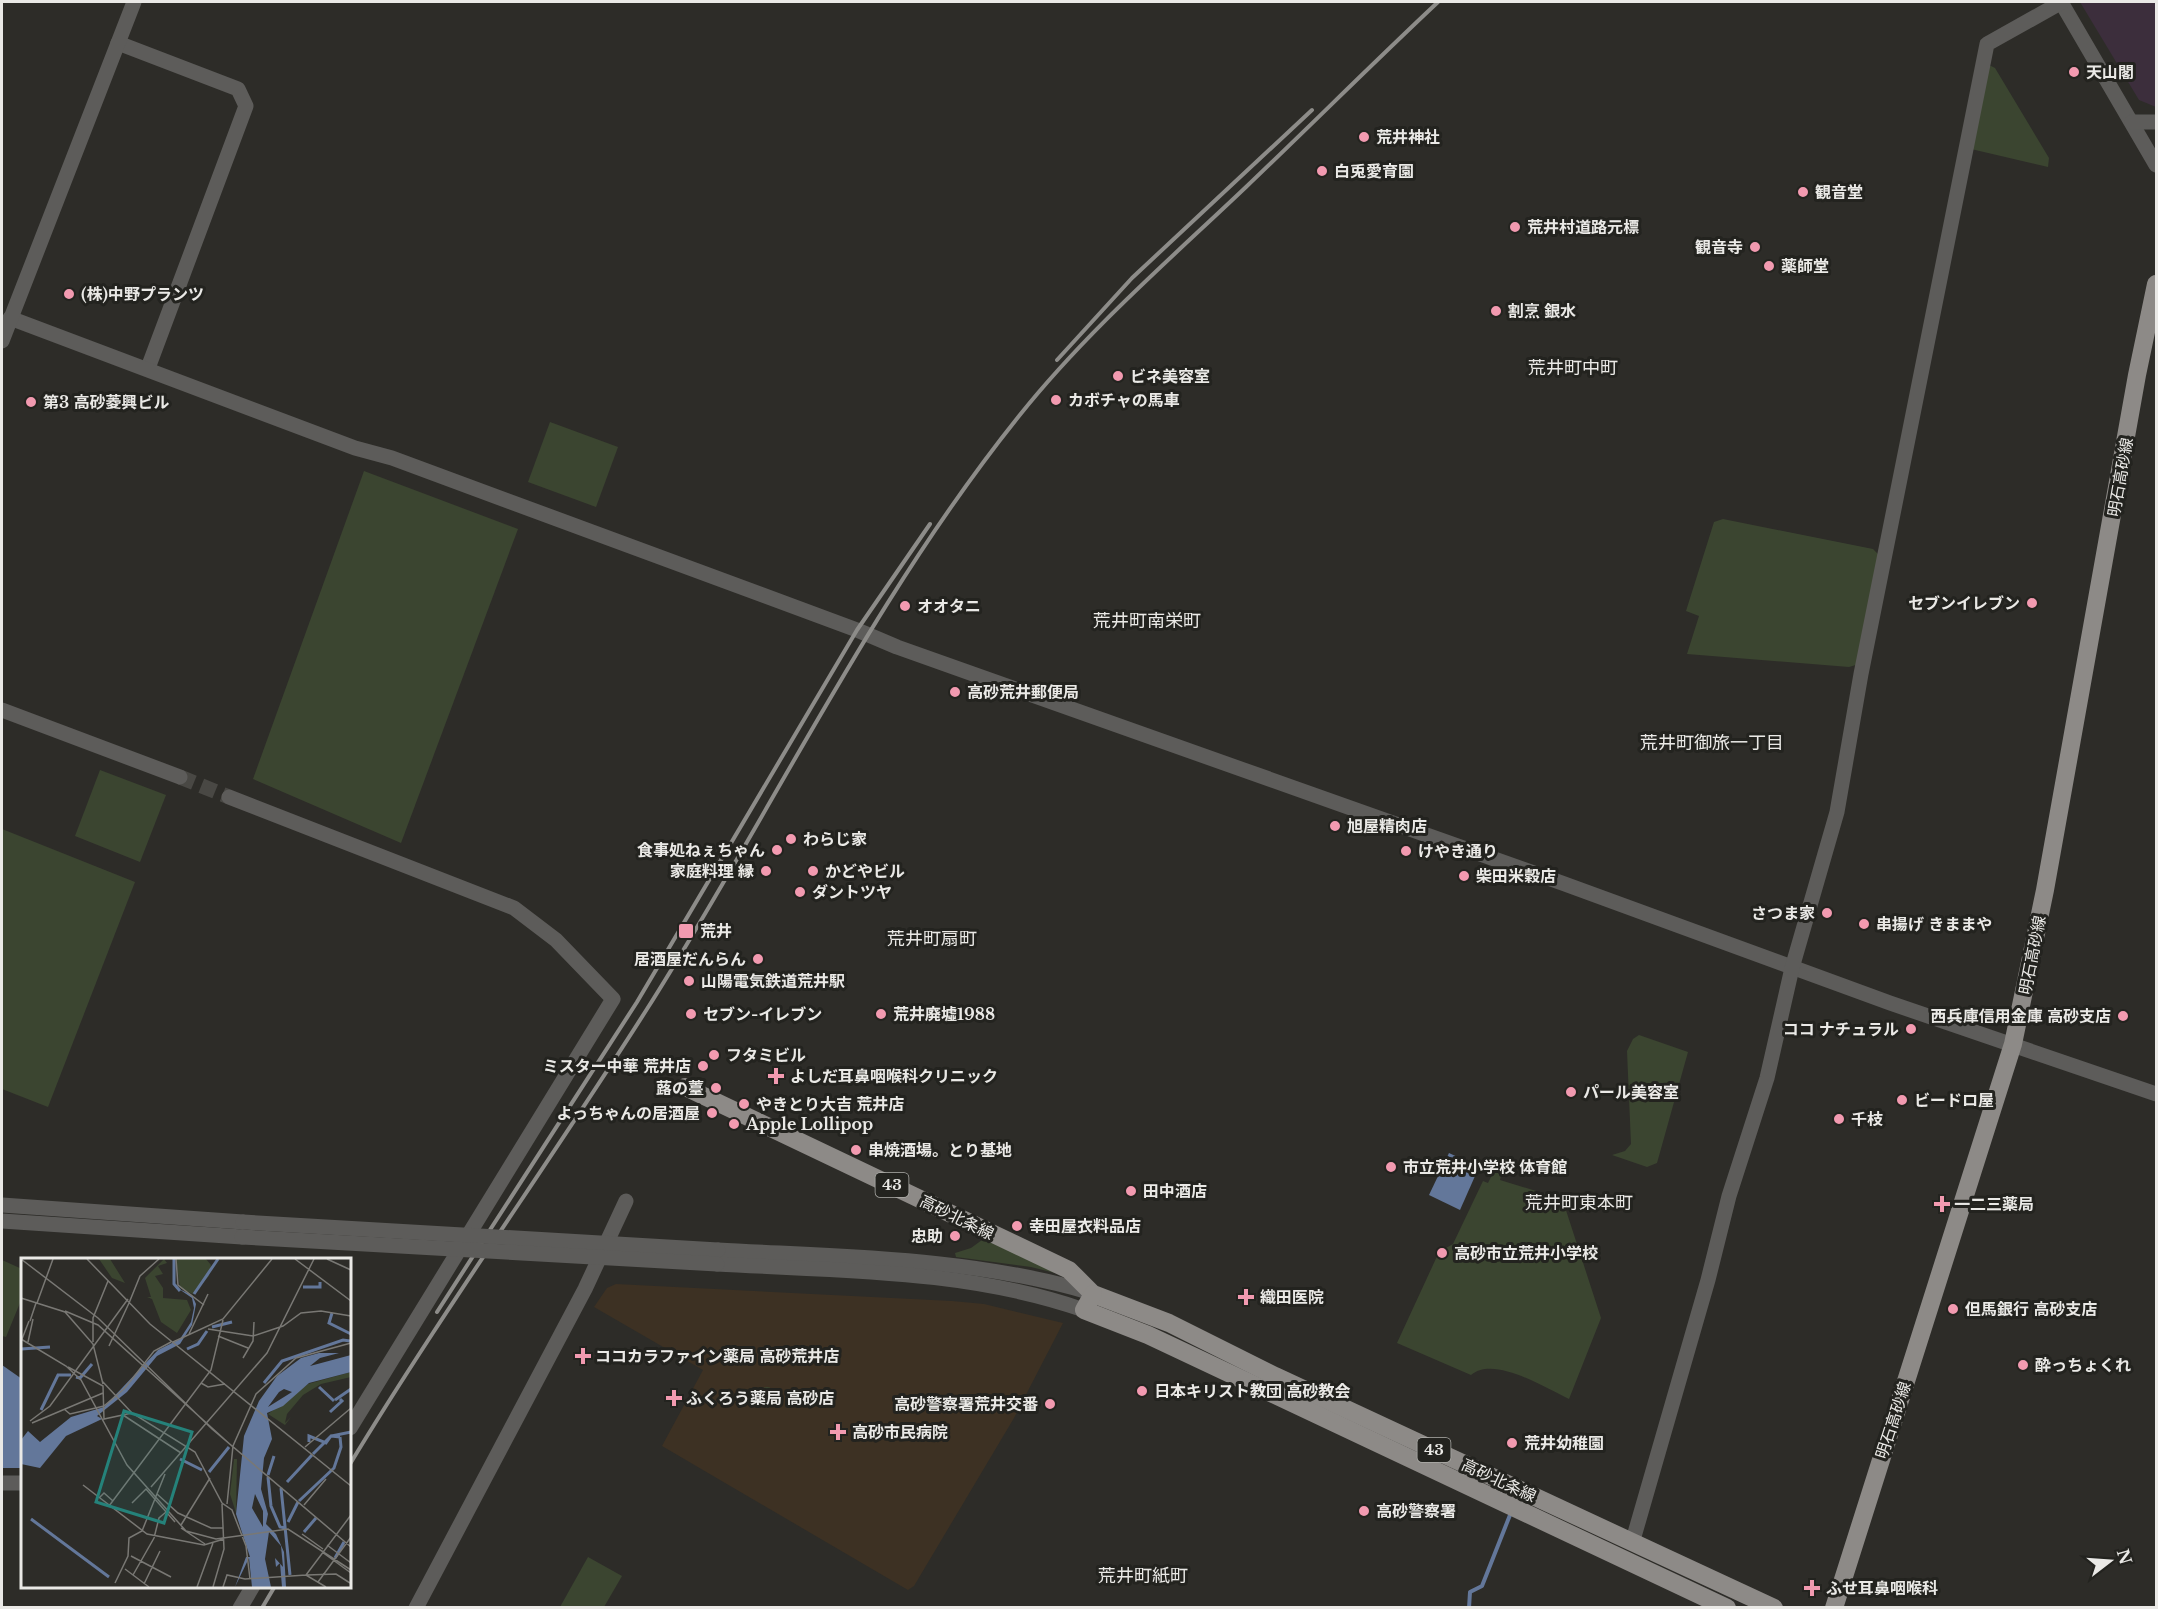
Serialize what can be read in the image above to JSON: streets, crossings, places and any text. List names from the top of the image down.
{
  "streets": {
    "main road": ["明石高砂線", "43", "高砂北条線"]
  },
  "districts": [
    "荒井町中町",
    "荒井町南栄町",
    "荒井町御旅一丁目",
    "荒井町扇町",
    "荒井町東本町",
    "荒井町紙町"
  ],
  "places": {
    "other": [
      "天山閣",
      "荒井神社",
      "白兎愛育園",
      "観音堂",
      "荒井村道路元標",
      "観音寺",
      "薬師堂",
      "(株)中野プランツ",
      "割烹 銀水",
      "ビネ美容室",
      "カボチャの馬車",
      "第3 高砂菱興ビル",
      "セブンイレブン",
      "オオタニ",
      "高砂荒井郵便局",
      "旭屋精肉店",
      "わらじ家",
      "食事処ねぇちゃん",
      "けやき通り",
      "家庭料理 縁",
      "かどやビル",
      "柴田米穀店",
      "ダントツヤ",
      "さつま家",
      "串揚げ きままや",
      "居酒屋だんらん",
      "山陽電気鉄道荒井駅",
      "セブン-イレブン",
      "荒井廃墟1988",
      "西兵庫信用金庫 高砂支店",
      "ココ ナチュラル",
      "フタミビル",
      "ミスター中華 荒井店",
      "蕗の薹",
      "パール美容室",
      "ビードロ屋",
      "やきとり大吉 荒井店",
      "よっちゃんの居酒屋",
      "千枝",
      "Apple Lollipop",
      "串焼酒場。とり基地",
      "市立荒井小学校 体育館",
      "田中酒店",
      "幸田屋衣料品店",
      "忠助",
      "高砂市立荒井小学校",
      "但馬銀行 高砂支店",
      "酔っちょくれ",
      "日本キリスト教団 高砂教会",
      "高砂警察署荒井交番",
      "荒井幼稚園",
      "高砂警察署"
    ],
    "transit": ["荒井"],
    "health": [
      "よしだ耳鼻咽喉科クリニック",
      "一二三薬局",
      "織田医院",
      "ココカラファイン薬局 高砂荒井店",
      "ふくろう薬局 高砂店",
      "高砂市民病院",
      "ふせ耳鼻咽喉科"
    ]
  },
  "north": "right"
}
